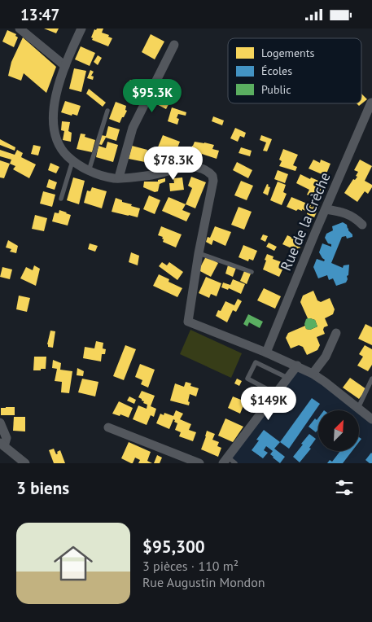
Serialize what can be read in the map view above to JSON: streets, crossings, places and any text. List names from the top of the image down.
{
  "streets": {
    "street": ["Rue de la Crèche"]
  },
  "legend": ["Logements", "Écoles", "Public"],
  "north": "top right",
  "page": {
    "status": "13:47",
    "price": ["$95.3K", "$78.3K", "$149K"],
    "heading": "3 biens",
    "list": [
      {
        "name": "$95,300",
        "note": "3 pièces · 110 m² · Rue Augustin Mondon"
      }
    ]
  }
}
